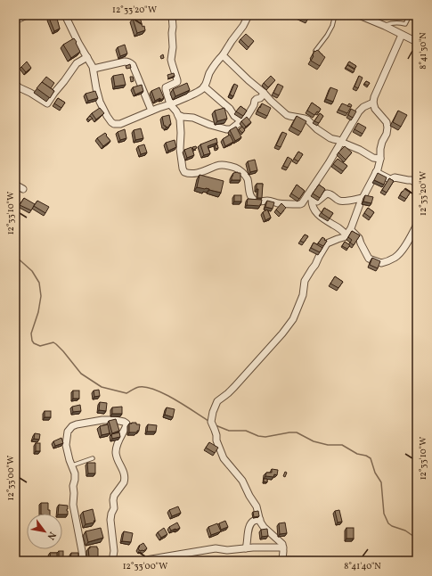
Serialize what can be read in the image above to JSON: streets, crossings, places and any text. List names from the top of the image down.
{
  "north": "bottom right",
  "coordinates": [
    "12°33'20\"W",
    "8°41'30\"N",
    "12°33'10\"W",
    "12°33'00\"W",
    "8°41'40\"N"
  ]
}
